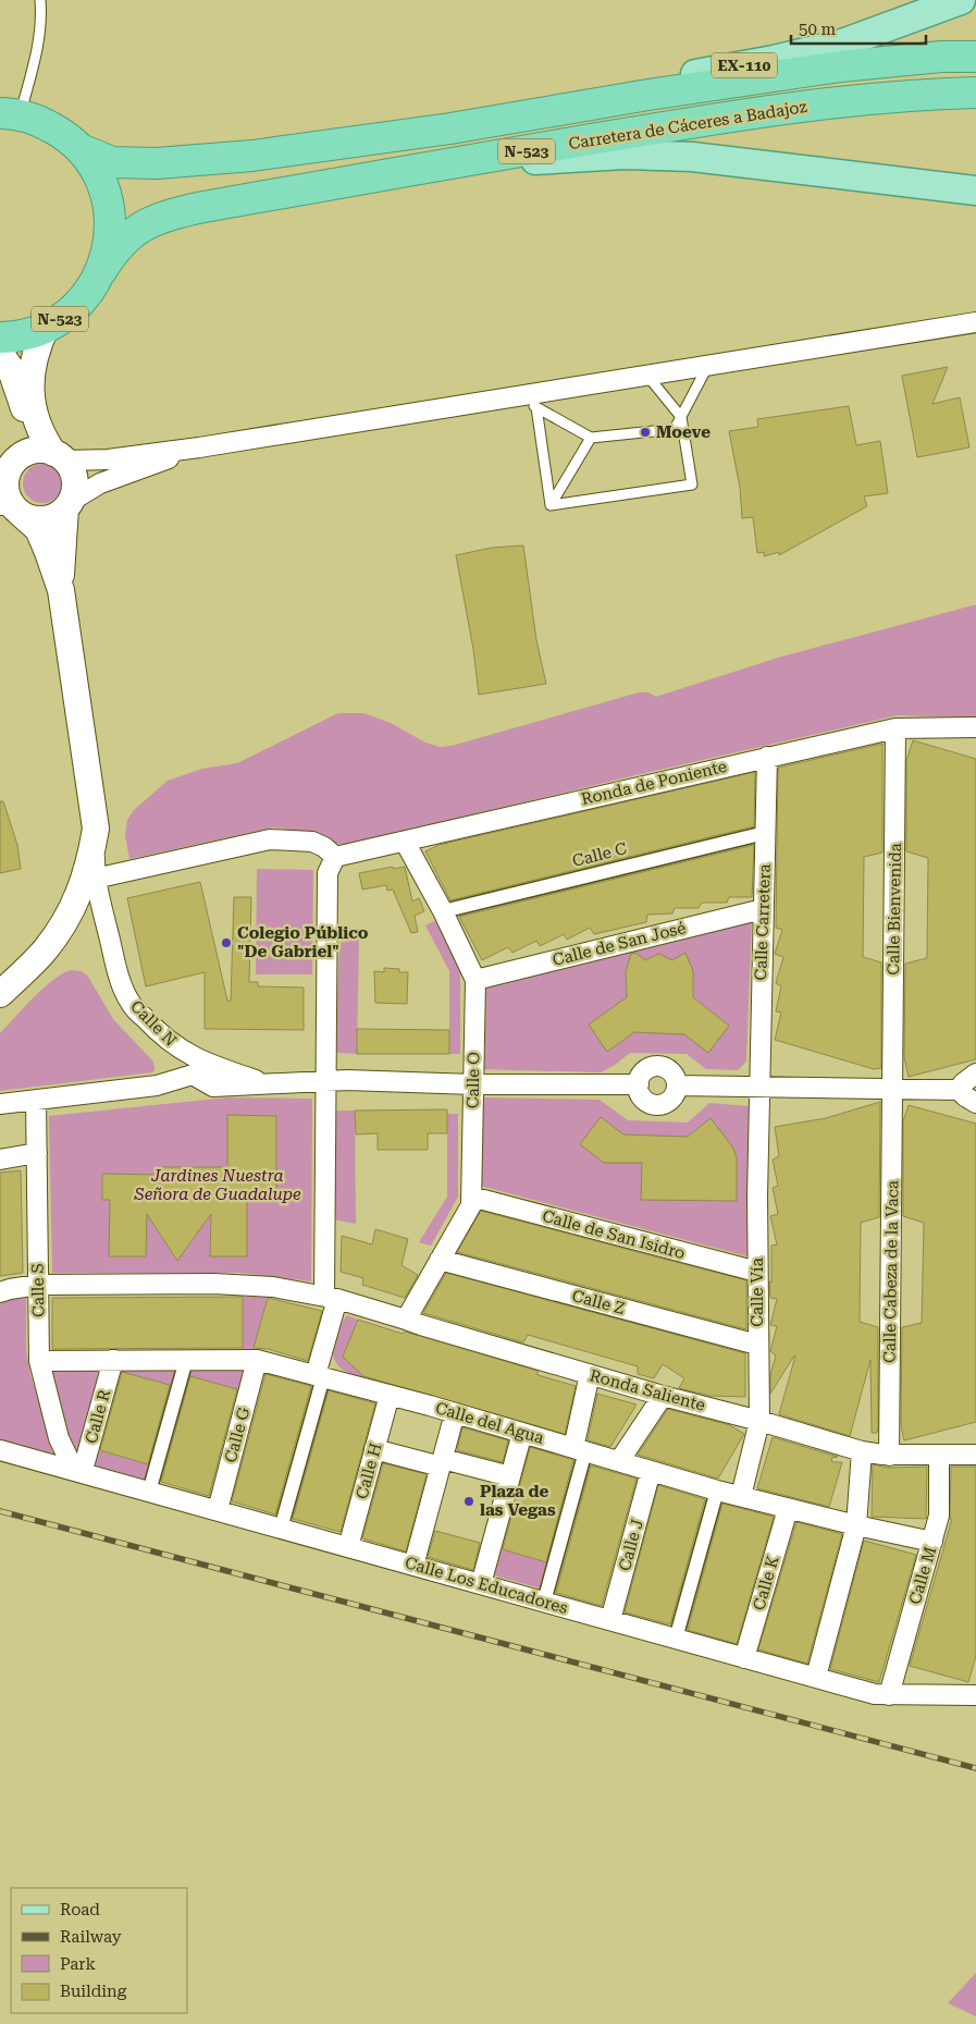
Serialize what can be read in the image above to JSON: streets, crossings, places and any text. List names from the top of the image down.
{
  "streets": {
    "highway": ["Carretera de Cáceres a Badajoz", "N-523"],
    "main road": ["EX-110"],
    "street": [
      "Ronda de Poniente",
      "Calle C",
      "Calle Bienvenida",
      "Calle Carretera",
      "Calle de San José",
      "Calle N",
      "Calle O",
      "Calle de San Isidro",
      "Calle Cabeza de la Vaca",
      "Calle S",
      "Calle Vía",
      "Calle Z",
      "Ronda Saliente",
      "Calle R",
      "Calle del Agua",
      "Calle G",
      "Calle H",
      "Calle J",
      "Calle M",
      "Calle K",
      "Calle Los Educadores"
    ]
  },
  "crossings": [
    ["EX-110", "N-523"],
    ["Carretera de Cáceres a Badajoz", "N-523"],
    ["Ronda de Poniente", "Calle Bienvenida"],
    ["Ronda de Poniente", "Calle Carretera"],
    ["Ronda de Poniente", "Calle O"],
    ["Calle C", "Calle Carretera"],
    ["Calle C", "Calle O"],
    ["Calle Bienvenida", "Calle Cabeza de la Vaca"],
    ["Calle Carretera", "Calle de San José"],
    ["Calle Carretera", "Calle Vía"],
    ["Calle de San José", "Calle O"],
    ["Calle N", "Calle O"],
    ["Calle O", "Calle de San Isidro"],
    ["Calle O", "Calle Z"],
    ["Calle O", "Ronda Saliente"],
    ["Calle de San Isidro", "Calle Vía"],
    ["Calle Cabeza de la Vaca", "Ronda Saliente"],
    ["Calle S", "Ronda Saliente"],
    ["Calle S", "Calle R"],
    ["Calle S", "Calle del Agua"],
    ["Calle S", "Calle Los Educadores"],
    ["Calle Vía", "Calle Z"],
    ["Calle Vía", "Ronda Saliente"],
    ["Calle Vía", "Calle del Agua"],
    ["Ronda Saliente", "Calle M"],
    ["Calle R", "Calle del Agua"],
    ["Calle R", "Calle Los Educadores"],
    ["Calle del Agua", "Calle G"],
    ["Calle del Agua", "Calle H"],
    ["Calle del Agua", "Calle J"],
    ["Calle del Agua", "Calle M"],
    ["Calle del Agua", "Calle K"],
    ["Calle G", "Calle Los Educadores"],
    ["Calle H", "Calle Los Educadores"],
    ["Calle J", "Calle Los Educadores"],
    ["Calle M", "Calle Los Educadores"],
    ["Calle K", "Calle Los Educadores"]
  ],
  "parks": ["Jardines Nuestra Señora de Guadalupe"],
  "places": ["Moeve", "Colegio Público \"De Gabriel\"", "Plaza de las Vegas"],
  "legend": [
    "Road",
    "Railway",
    "Park",
    "Building"
  ],
  "scale_bar": "50 m"
}
